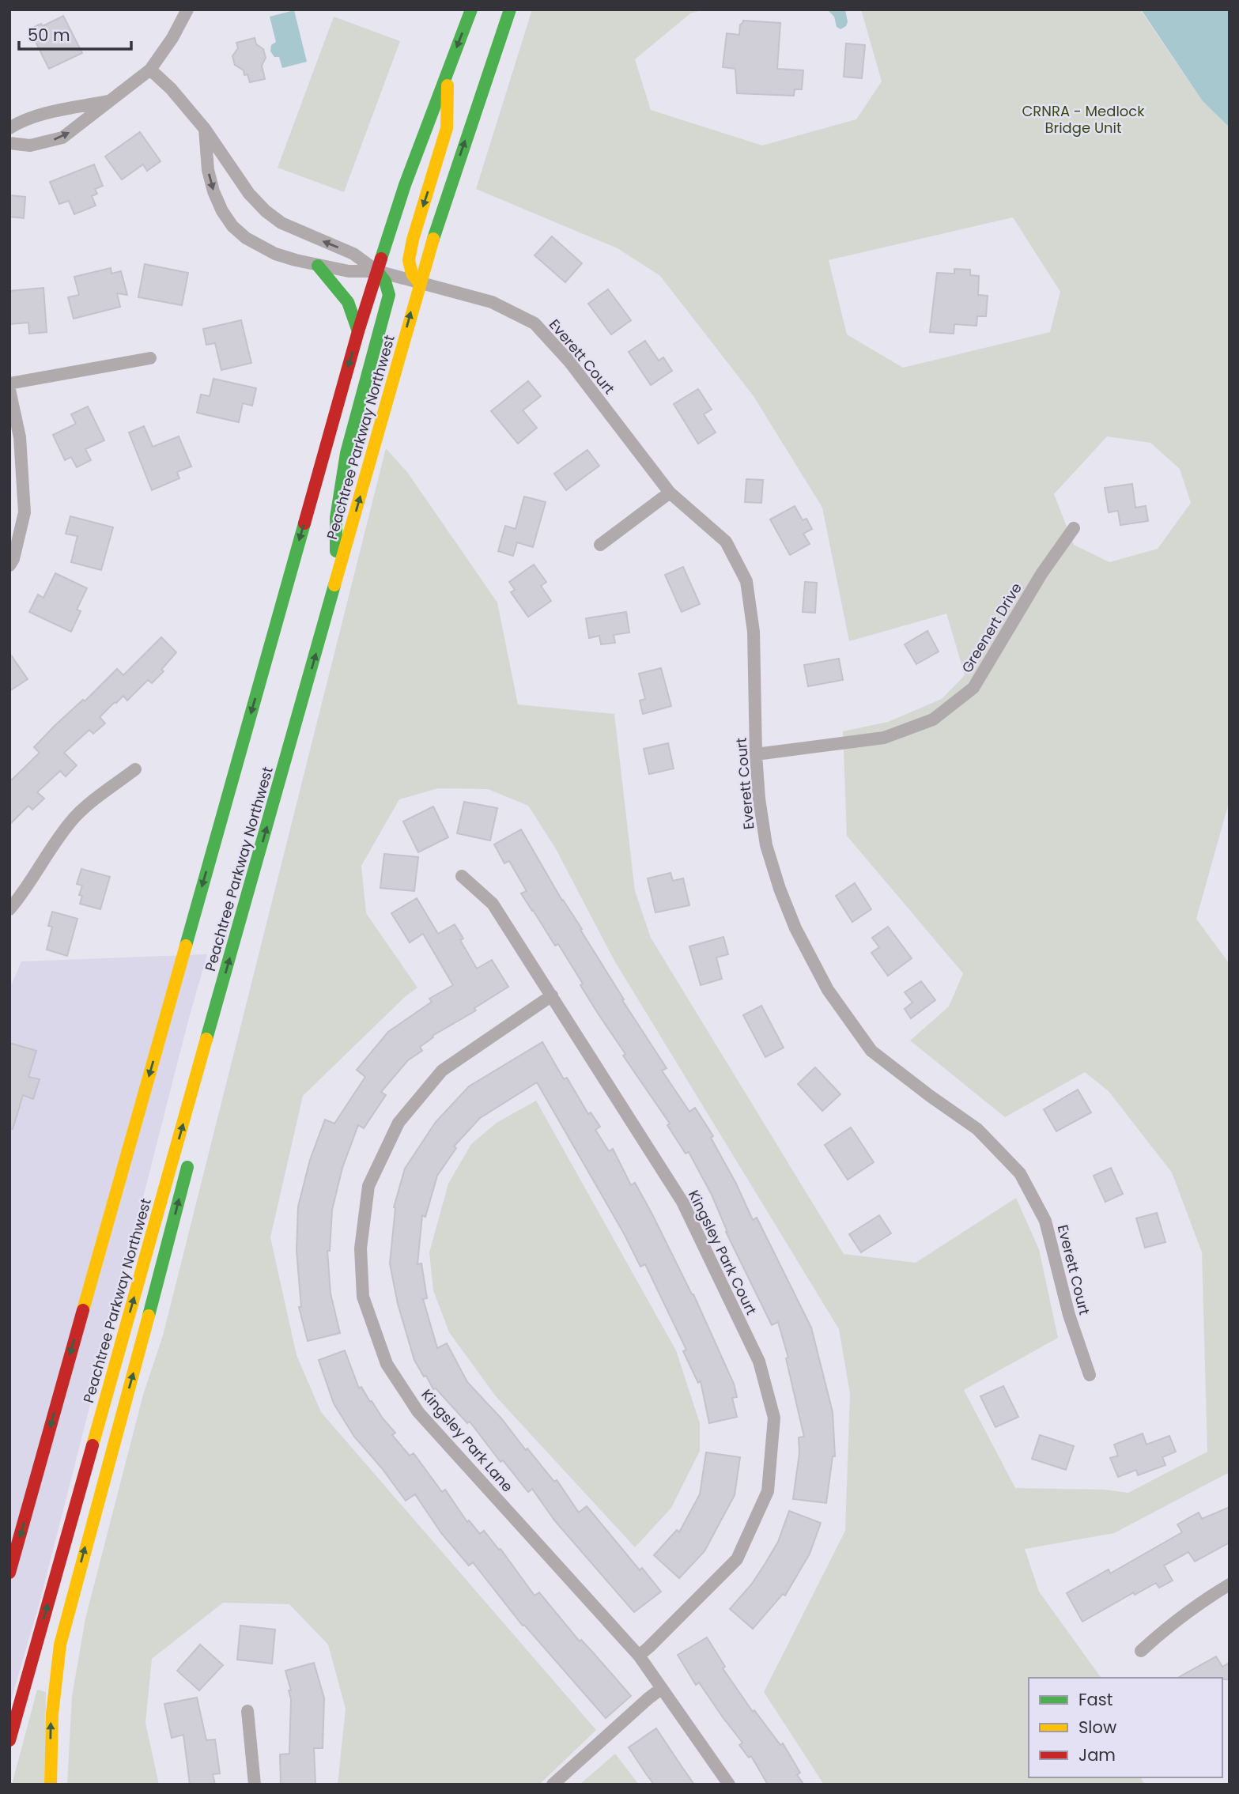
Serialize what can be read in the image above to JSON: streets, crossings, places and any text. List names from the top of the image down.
{
  "streets": {
    "highway": ["Peachtree Parkway Northwest"],
    "street": [
      "Everett Court",
      "Greenert Drive",
      "Kingsley Park Court",
      "Kingsley Park Lane"
    ]
  },
  "crossings": [
    ["Everett Court", "Peachtree Parkway Northwest"],
    ["Everett Court", "Greenert Drive"],
    ["Kingsley Park Court", "Kingsley Park Lane"]
  ],
  "parks": ["CRNRA - Medlock Bridge Unit"],
  "legend": ["Fast", "Slow", "Jam"],
  "scale_bar": "50 m"
}
